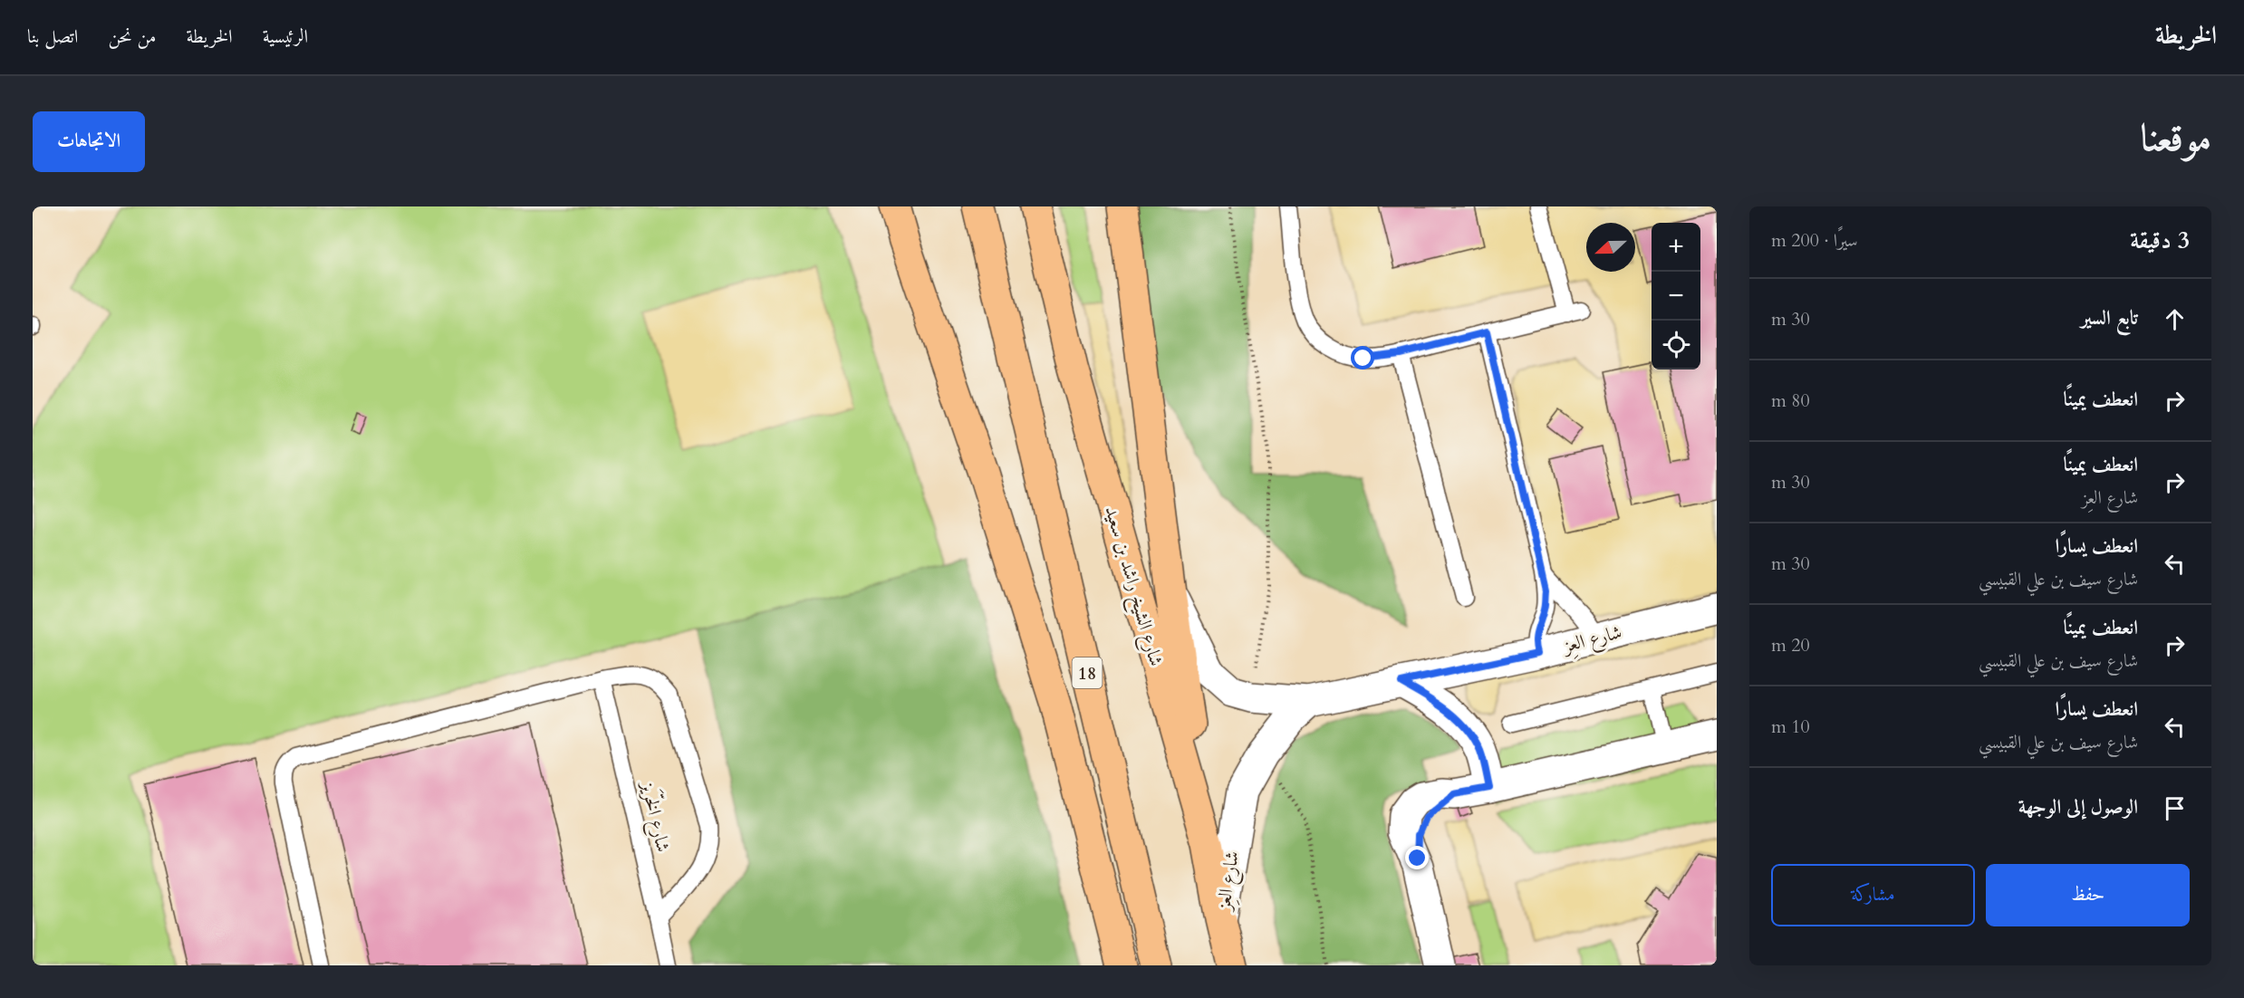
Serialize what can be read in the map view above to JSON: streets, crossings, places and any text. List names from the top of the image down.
{
  "streets": {
    "main road": ["شارع الشيخ راشد بن سعيد", "18"],
    "street": ["شارع العِز"],
    "lane": ["شارع الخّرَيز"]
  },
  "crossings": [
    ["شارع الشيخ راشد بن سعيد", "شارع العِز"]
  ],
  "north": "left",
  "page": {
    "header": "الخريطة",
    "nav": [
      "الرئيسية",
      "الخريطة",
      "من نحن",
      "اتصل بنا"
    ],
    "title": "موقعنا",
    "buttons": [
      "الاتجاهات",
      ["حفظ", "مشاركة"]
    ],
    "heading": ["3 دقيقة", "سيرًا · 200 m"],
    "map_buttons": ["+", "−"],
    "list": [
      ["تابع السير", "30 m"],
      ["انعطف يمينًا", "80 m"],
      ["انعطف يمينًا", "شارع العِز", "30 m"],
      ["انعطف يسارًا", "شارع سيف بن علي القبيسي", "30 m"],
      ["انعطف يمينًا", "شارع سيف بن علي القبيسي", "20 m"],
      ["انعطف يسارًا", "شارع سيف بن علي القبيسي", "10 m"],
      "الوصول إلى الوجهة"
    ]
  }
}
